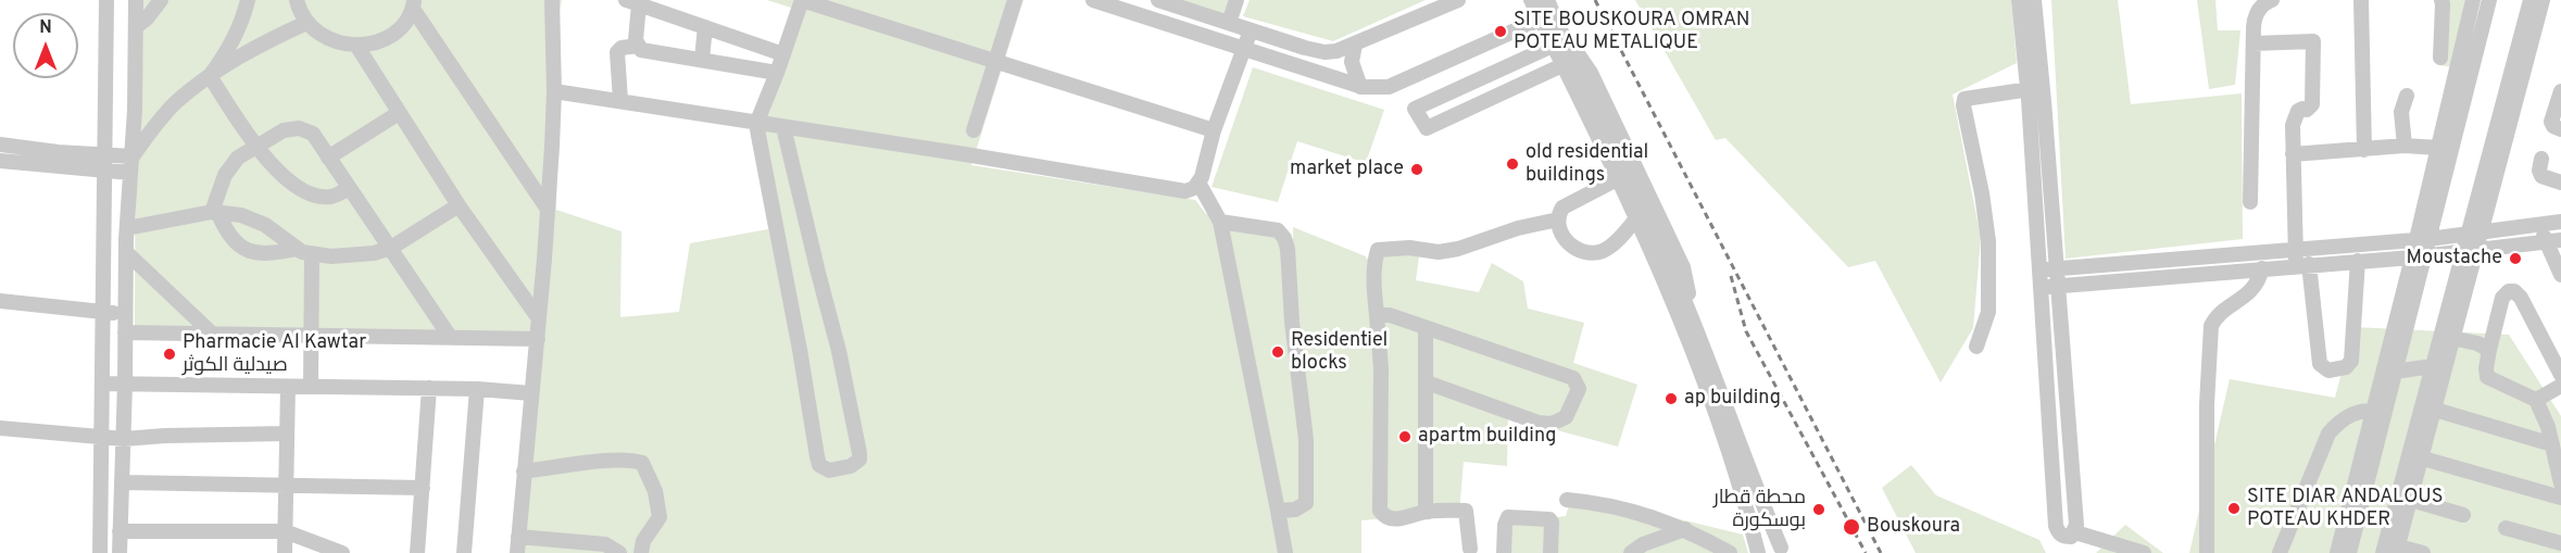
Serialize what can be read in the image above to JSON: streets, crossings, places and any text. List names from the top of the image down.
{
  "places": [
    "SITE BOUSKOURA OMRAN POTEAU METALIQUE",
    "old residential buildings",
    "market place",
    "Moustache",
    "Residentiel blocks",
    "Pharmacie Al Kawtar صيدلية الكوثر",
    "ap building",
    "apartm building",
    "SITE DIAR ANDALOUS POTEAU KHDER",
    "محطة قطار بوسكورة",
    "Bouskoura"
  ],
  "north": "top"
}
